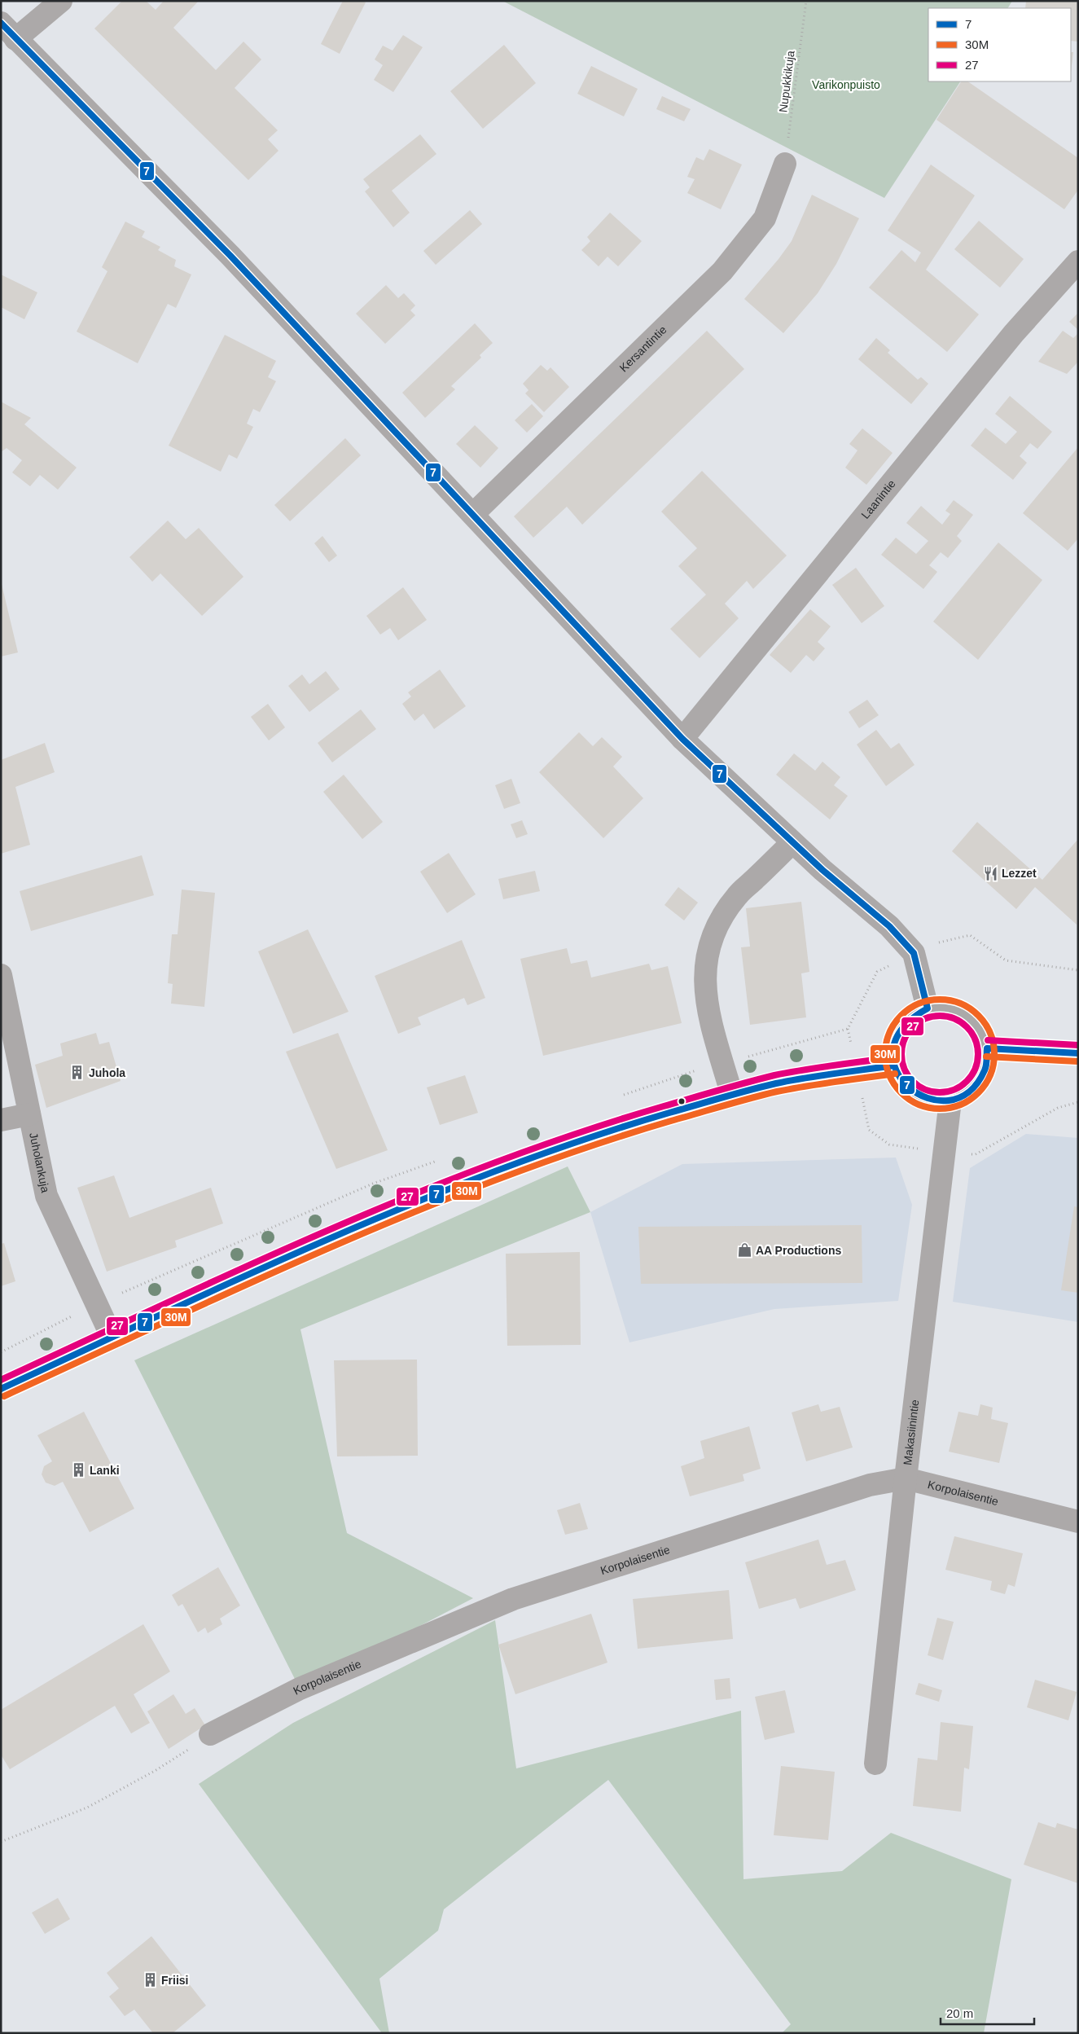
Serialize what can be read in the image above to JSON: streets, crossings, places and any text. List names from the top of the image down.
{
  "streets": {
    "street": [
      "Kersantintie",
      "Laanintie",
      "Juholankuja",
      "Makasiinintie",
      "Korpolaisentie"
    ],
    "path": ["Nupukkikuja"]
  },
  "crossings": [
    ["Nupukkikuja", "Kersantintie"],
    ["Makasiinintie", "Korpolaisentie"]
  ],
  "parks": ["Varikonpuisto"],
  "places": {
    "restaurant": ["Lezzet"],
    "building": ["Juhola", "Lanki", "Friisi"],
    "shop": ["AA Productions"]
  },
  "lines": ["transit line 7", "transit line 30M", "transit line 27"],
  "legend": ["7", "30M", "27"],
  "scale_bar": "20 m"
}
